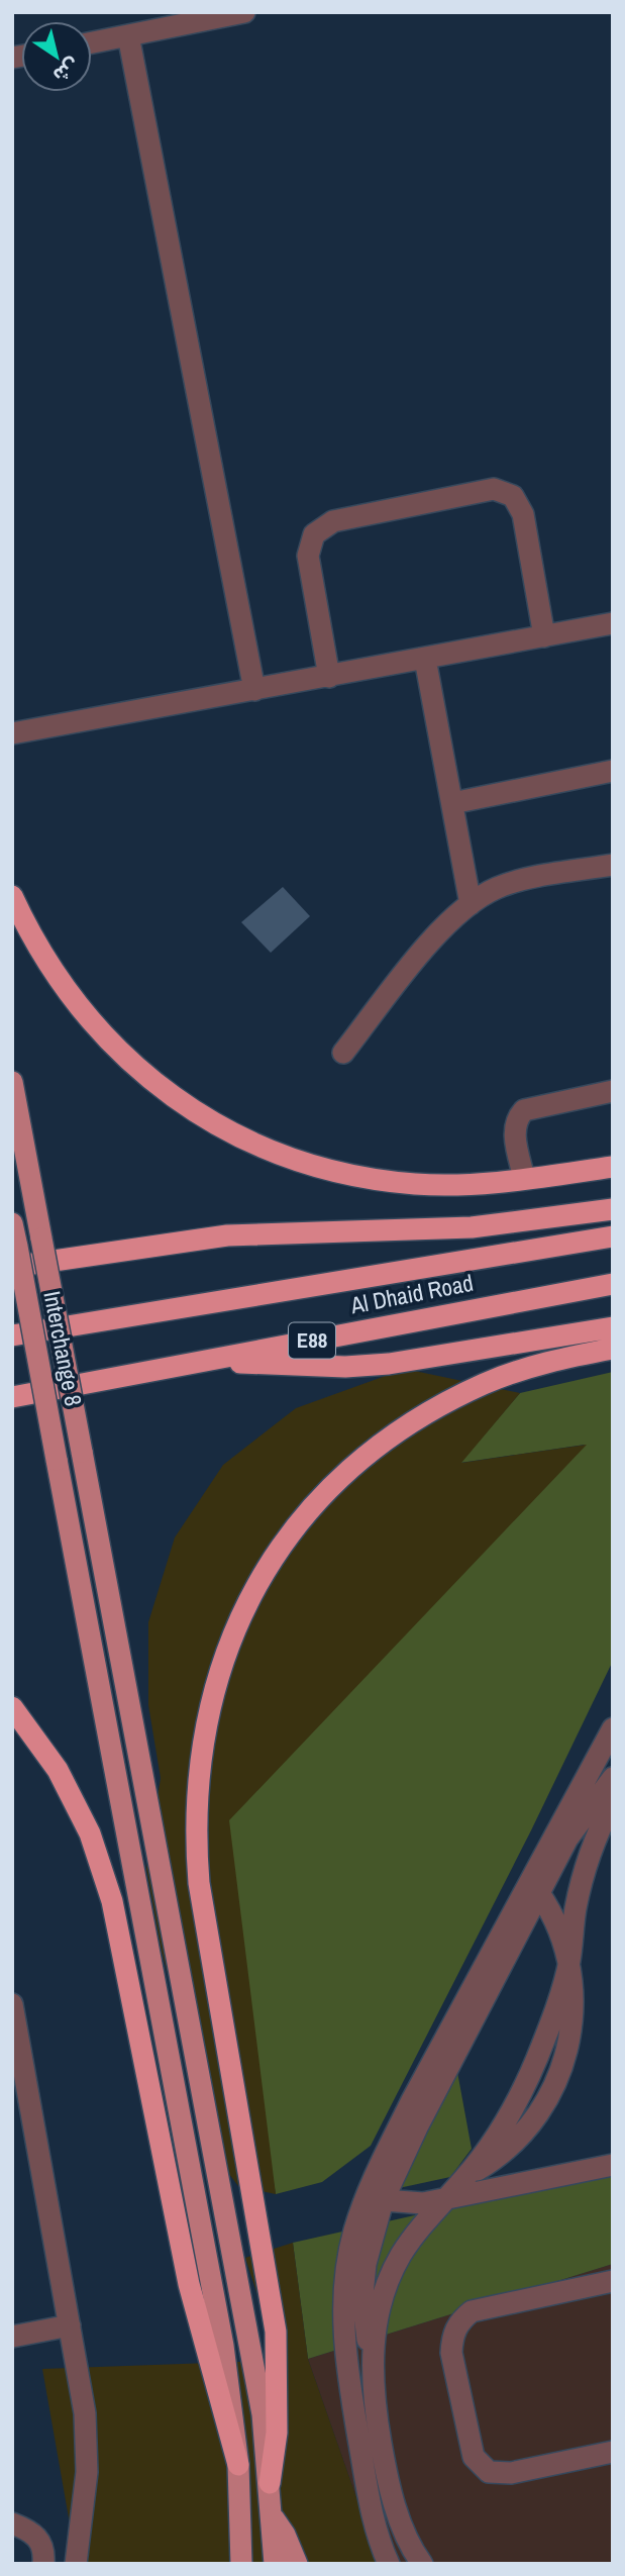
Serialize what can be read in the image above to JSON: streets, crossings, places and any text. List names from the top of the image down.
{
  "streets": {
    "highway": ["Al Dhaid Road", "E88"],
    "main road": ["Interchange 8"]
  },
  "north": "bottom right"
}
